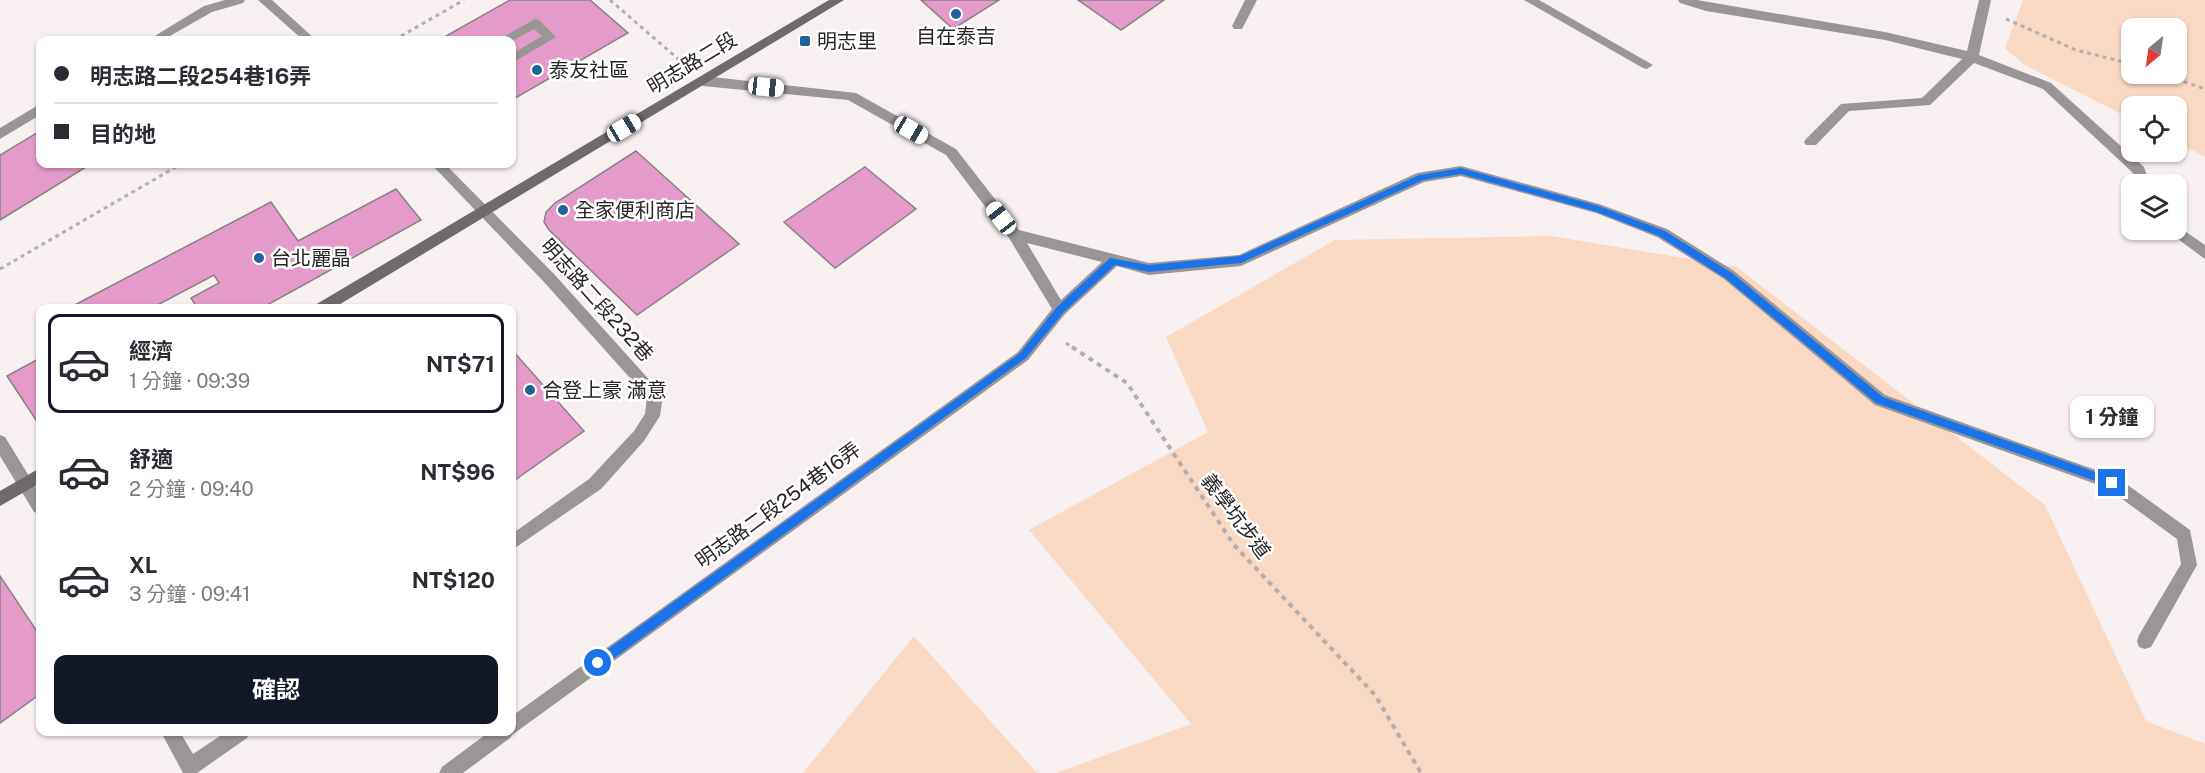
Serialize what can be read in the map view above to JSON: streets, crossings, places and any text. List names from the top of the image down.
{
  "streets": {
    "main road": ["明志路二段"],
    "street": ["明志路二段232巷", "明志路二段254巷16弄"],
    "path": ["義學坑步道"]
  },
  "crossings": [
    ["明志路二段", "明志路二段232巷"],
    ["明志路二段254巷16弄", "義學坑步道"]
  ],
  "places": {
    "other": [
      "自在泰吉",
      "泰友社區",
      "全家便利商店",
      "台北麗晶",
      "合登上豪 滿意"
    ],
    "transit": ["明志里"]
  },
  "north": "bottom left",
  "page": {
    "banner": ["明志路二段254巷16弄", "目的地"],
    "list": [
      {
        "name": "經濟",
        "note": "1 分鐘 · 09:39",
        "value": "NT$71"
      },
      {
        "name": "舒適",
        "note": "2 分鐘 · 09:40",
        "value": "NT$96"
      },
      {
        "name": "XL",
        "note": "3 分鐘 · 09:41",
        "value": "NT$120"
      }
    ],
    "bubble": "1 分鐘",
    "buttons": "確認"
  }
}
